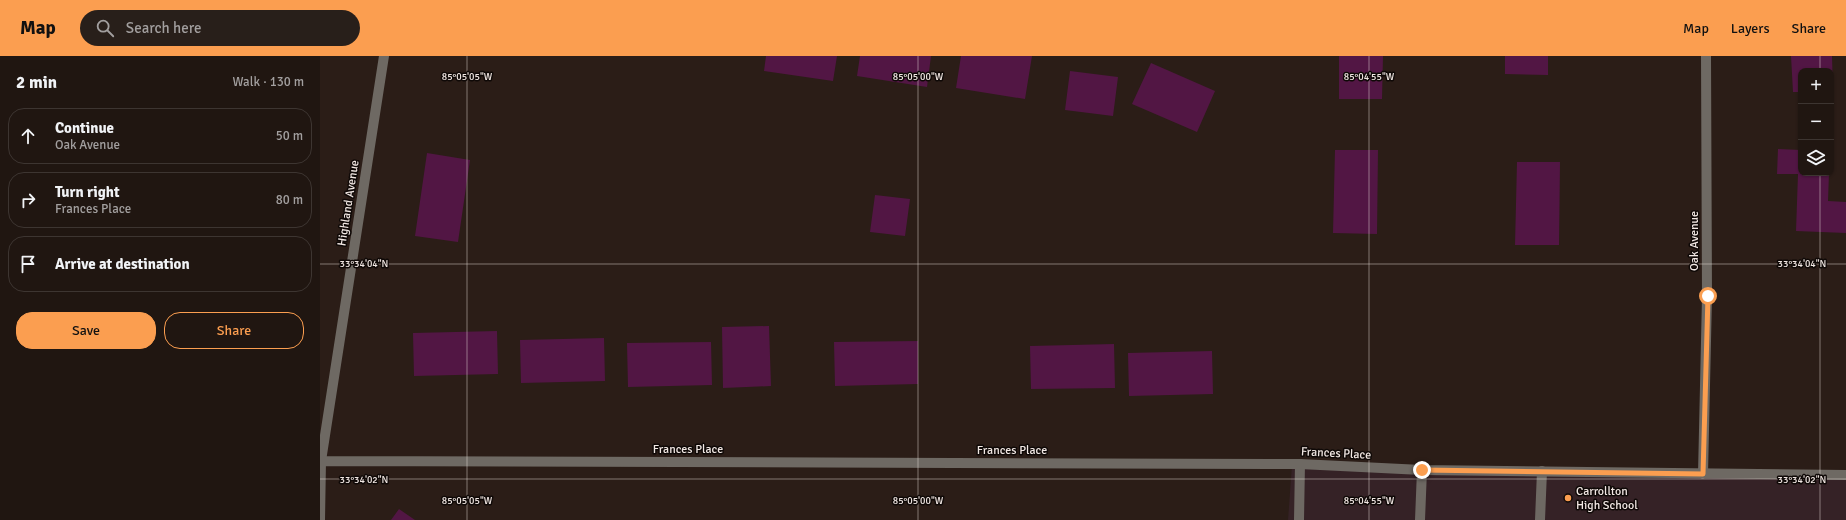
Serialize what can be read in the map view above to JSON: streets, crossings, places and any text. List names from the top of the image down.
{
  "streets": {
    "street": ["Highland Avenue", "Oak Avenue", "Frances Place"]
  },
  "crossings": [
    ["Highland Avenue", "Frances Place"],
    ["Oak Avenue", "Frances Place"]
  ],
  "places": ["Carrollton High School"],
  "page": {
    "header": "Map",
    "search": "Search here",
    "nav": ["Map", "Layers", "Share"],
    "heading": ["2 min", "Walk · 130 m"],
    "map_buttons": ["+", "−"],
    "list": [
      ["Continue", "Oak Avenue", "50 m"],
      ["Turn right", "Frances Place", "80 m"],
      "Arrive at destination"
    ],
    "buttons": ["Save", "Share"]
  },
  "coordinates": [
    "85°05'05\"W",
    "85°05'00\"W",
    "85°04'55\"W",
    "33°34'04\"N",
    "33°34'02\"N"
  ]
}
